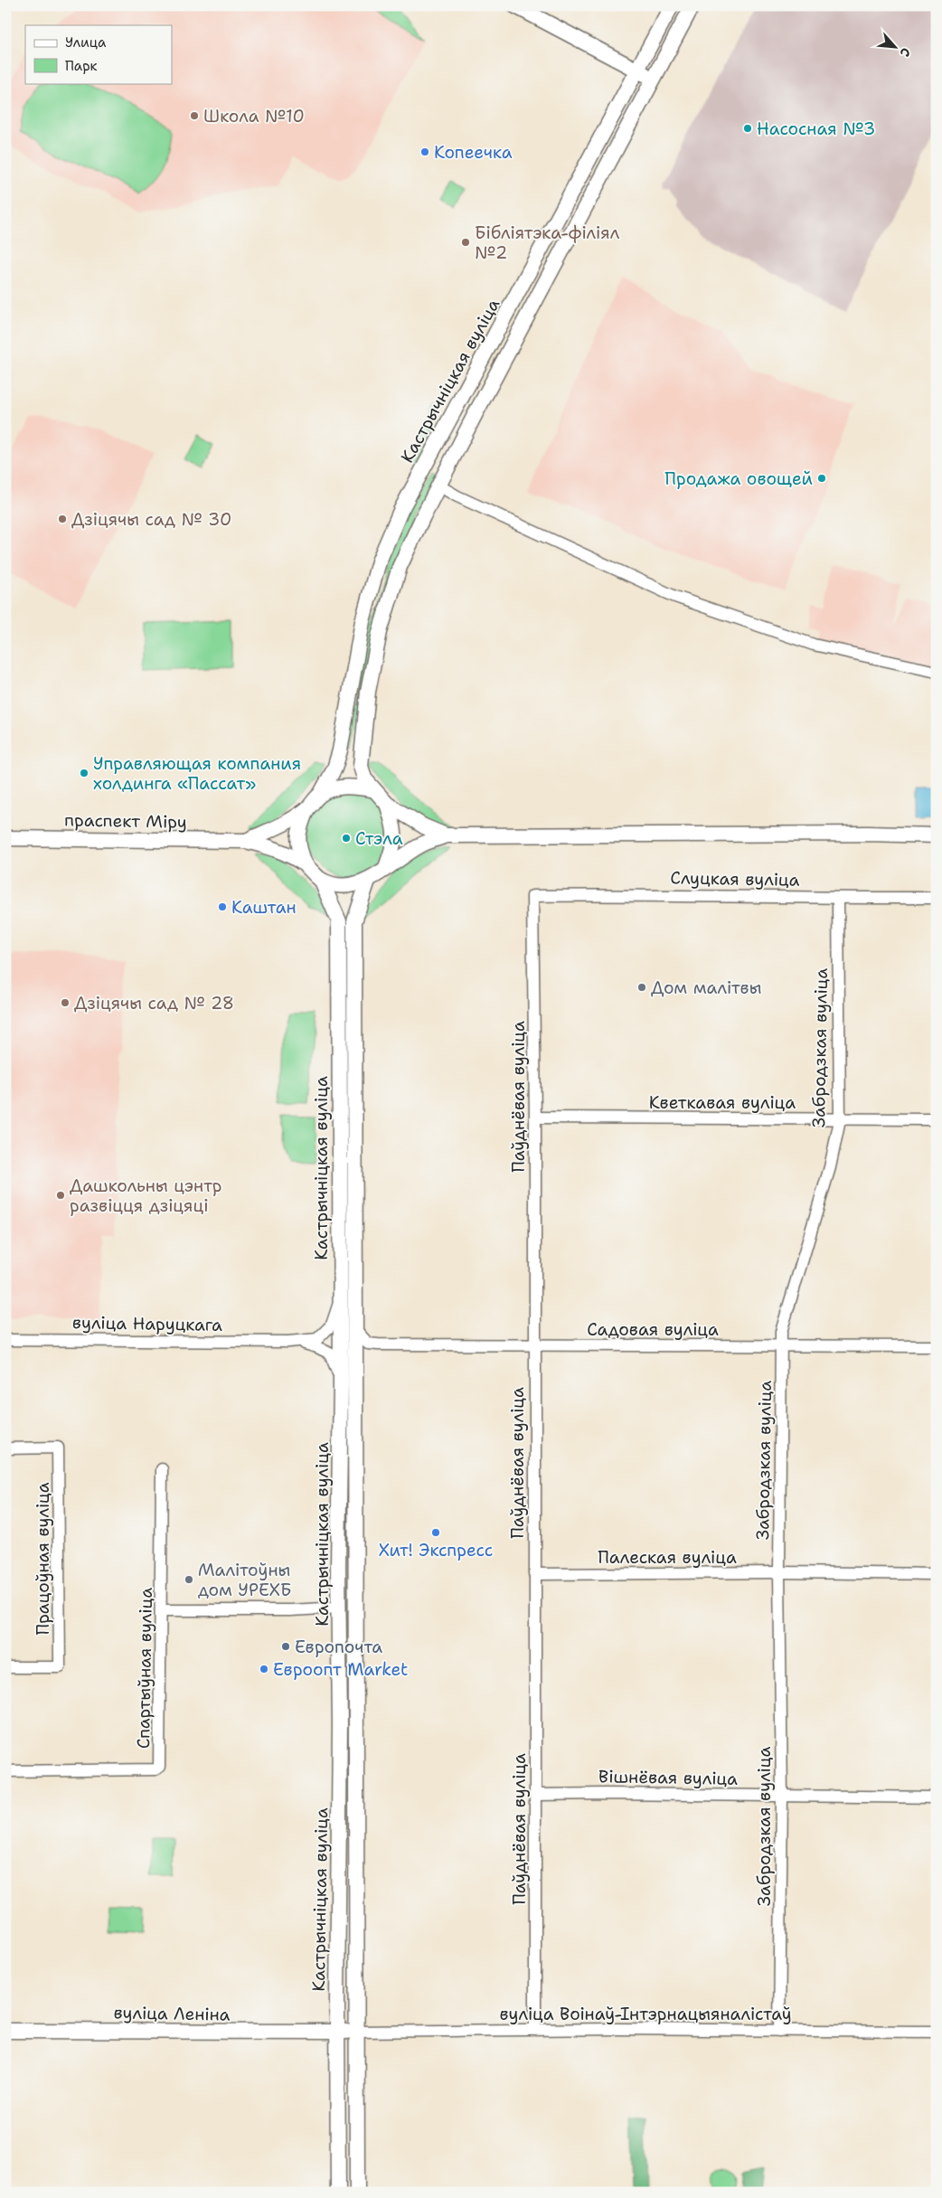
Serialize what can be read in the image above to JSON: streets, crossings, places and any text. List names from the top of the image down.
{
  "streets": {
    "main road": ["Кастрычніцкая вуліца", "праспект Міру", "вуліца Леніна"],
    "street": [
      "Слуцкая вуліца",
      "Забродзкая вуліца",
      "Паўднёвая вуліца",
      "Кветкавая вуліца",
      "вуліца Наруцкага",
      "Садовая вуліца",
      "Палеская вуліца",
      "Працоўная вуліца",
      "Спартыўная вуліца",
      "Вішнёвая вуліца",
      "вуліца Воінаў-Інтэрнацыяналістаў"
    ]
  },
  "crossings": [
    ["Кастрычніцкая вуліца", "вуліца Леніна"],
    ["Кастрычніцкая вуліца", "вуліца Воінаў-Інтэрнацыяналістаў"],
    ["Слуцкая вуліца", "Забродзкая вуліца"],
    ["Слуцкая вуліца", "Паўднёвая вуліца"],
    ["Забродзкая вуліца", "Кветкавая вуліца"],
    ["Забродзкая вуліца", "Садовая вуліца"],
    ["Забродзкая вуліца", "Палеская вуліца"],
    ["Забродзкая вуліца", "Вішнёвая вуліца"],
    ["Забродзкая вуліца", "вуліца Воінаў-Інтэрнацыяналістаў"],
    ["Паўднёвая вуліца", "Кветкавая вуліца"],
    ["Паўднёвая вуліца", "Садовая вуліца"],
    ["Паўднёвая вуліца", "Палеская вуліца"],
    ["Паўднёвая вуліца", "Вішнёвая вуліца"],
    ["Паўднёвая вуліца", "вуліца Воінаў-Інтэрнацыяналістаў"],
    ["вуліца Леніна", "вуліца Воінаў-Інтэрнацыяналістаў"]
  ],
  "places": [
    "Школа №10",
    "Насосная №3",
    "Копеечка",
    "Бібліятэка-філіял №2",
    "Продажа овощей",
    "Дзіцячы сад № 30",
    "Управляющая компания холдинга «Пассат»",
    "Стэла",
    "Каштан",
    "Дом малітвы",
    "Дзіцячы сад № 28",
    "Дашкольны цэнтр развіцця дзіцяці",
    "Хит! Экспресс",
    "Малітоўны дом УРЕХБ",
    "Европочта",
    "Евроопт Market"
  ],
  "legend": ["Улица", "Парк"],
  "north": "bottom right"
}
